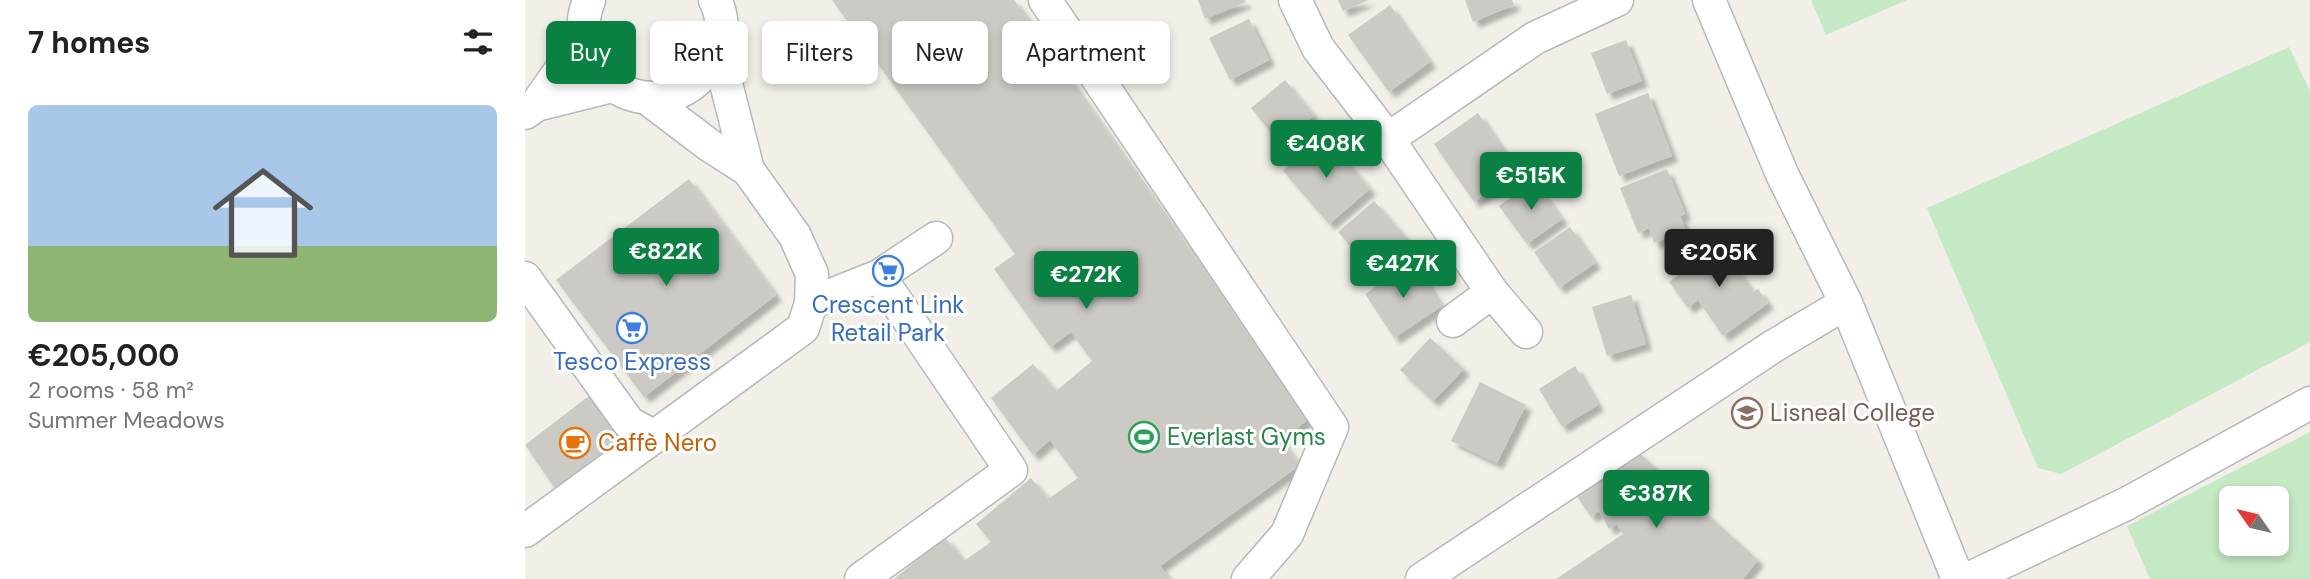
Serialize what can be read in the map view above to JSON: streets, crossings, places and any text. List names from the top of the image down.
{
  "places": {
    "supermarket": ["Crescent Link Retail Park", "Tesco Express"],
    "school or university": ["Lisneal College"],
    "sports": ["Everlast Gyms"],
    "cafe": ["Caffè Nero"]
  },
  "north": "top left",
  "page": {
    "heading": "7 homes",
    "chip": [
      "Buy",
      "Rent",
      "Filters",
      "New",
      "Apartment"
    ],
    "list": [
      {
        "name": "€205,000",
        "note": "2 rooms · 58 m² · Summer Meadows"
      }
    ],
    "price": [
      "€408K",
      "€515K",
      "€822K",
      "€205K",
      "€427K",
      "€272K",
      "€387K"
    ]
  }
}
